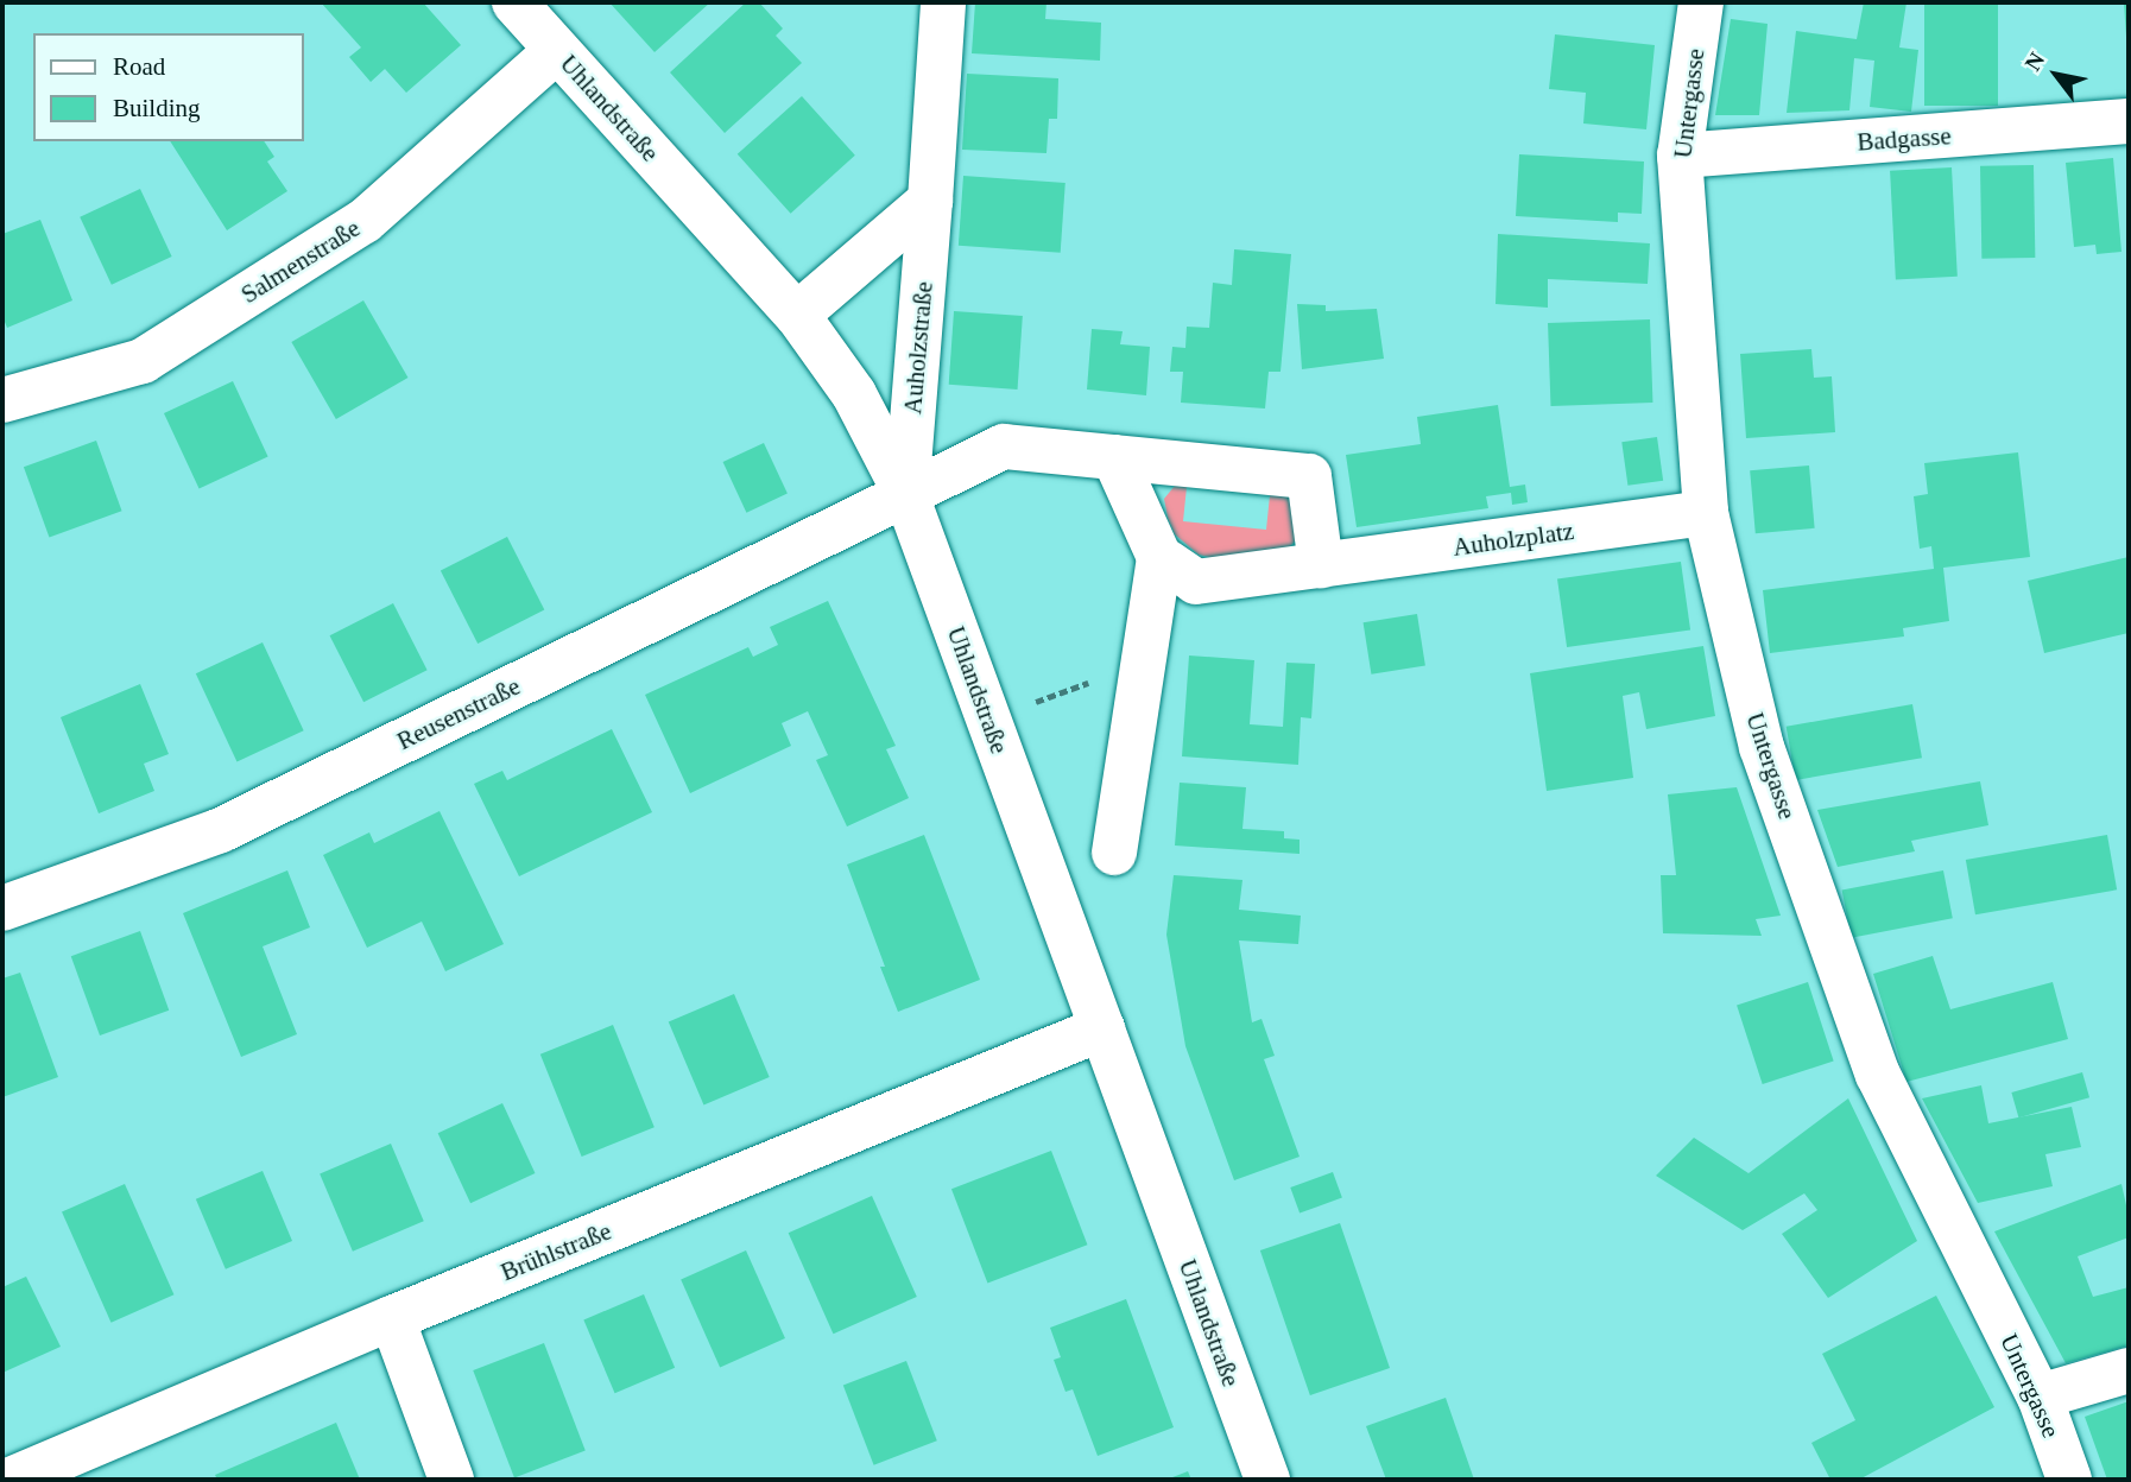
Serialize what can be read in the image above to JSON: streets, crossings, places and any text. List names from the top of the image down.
{
  "streets": {
    "street": [
      "Untergasse",
      "Uhlandstraße",
      "Badgasse",
      "Salmenstraße",
      "Auholzstraße",
      "Auholzplatz",
      "Reusenstraße",
      "Brühlstraße"
    ]
  },
  "crossings": [
    ["Untergasse", "Badgasse"],
    ["Untergasse", "Auholzplatz"],
    ["Uhlandstraße", "Salmenstraße"],
    ["Uhlandstraße", "Auholzstraße"],
    ["Uhlandstraße", "Reusenstraße"],
    ["Uhlandstraße", "Brühlstraße"],
    ["Auholzstraße", "Reusenstraße"]
  ],
  "legend": ["Road", "Building"],
  "north": "top left"
}
